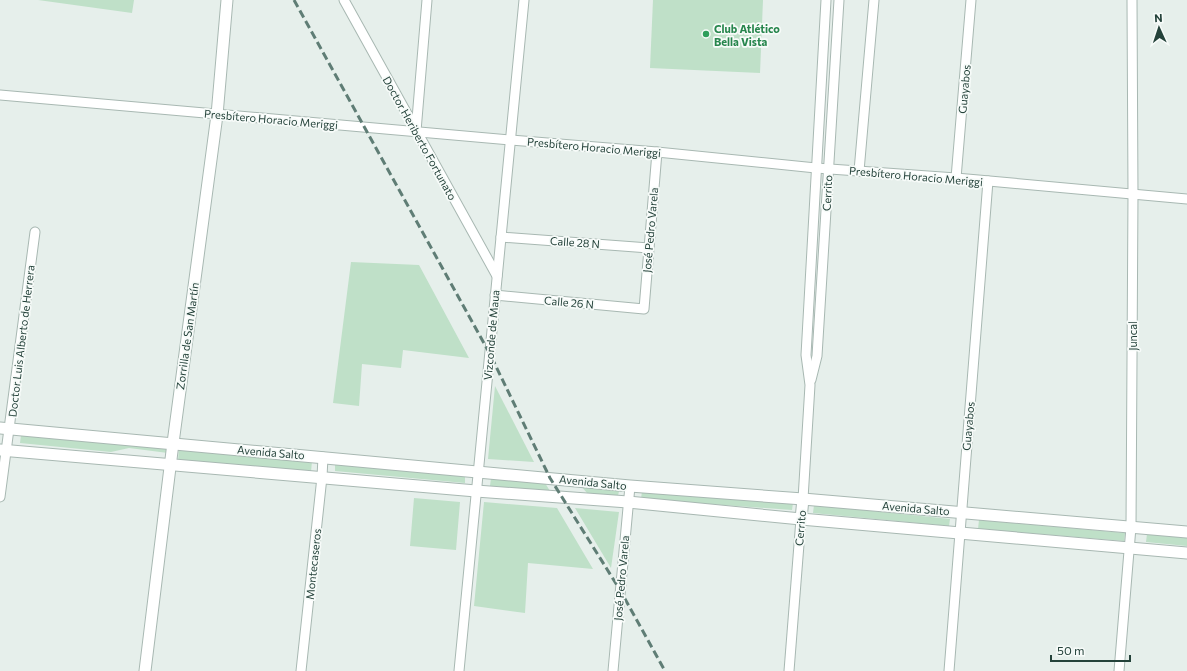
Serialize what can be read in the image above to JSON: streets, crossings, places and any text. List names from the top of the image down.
{
  "streets": {
    "street": [
      "Guayabos",
      "Presbítero Horacio Meriggi",
      "Doctor Heriberto Fortunato",
      "Cerrito",
      "José Pedro Varela",
      "Calle 28 N",
      "Calle 26 N",
      "Vizconde de Maua",
      "Zorrilla de San Martín",
      "Juncal",
      "Doctor Luis Alberto de Herrera",
      "Avenida Salto",
      "Montecaseros"
    ]
  },
  "crossings": [
    ["Guayabos", "Presbítero Horacio Meriggi"],
    ["Guayabos", "Avenida Salto"],
    ["Presbítero Horacio Meriggi", "Doctor Heriberto Fortunato"],
    ["Presbítero Horacio Meriggi", "Cerrito"],
    ["Presbítero Horacio Meriggi", "José Pedro Varela"],
    ["Presbítero Horacio Meriggi", "Vizconde de Maua"],
    ["Presbítero Horacio Meriggi", "Zorrilla de San Martín"],
    ["Presbítero Horacio Meriggi", "Juncal"],
    ["Doctor Heriberto Fortunato", "Vizconde de Maua"],
    ["Cerrito", "Avenida Salto"],
    ["José Pedro Varela", "Calle 28 N"],
    ["José Pedro Varela", "Calle 26 N"],
    ["José Pedro Varela", "Avenida Salto"],
    ["Calle 28 N", "Vizconde de Maua"],
    ["Calle 26 N", "Vizconde de Maua"],
    ["Vizconde de Maua", "Avenida Salto"],
    ["Zorrilla de San Martín", "Avenida Salto"],
    ["Juncal", "Avenida Salto"],
    ["Doctor Luis Alberto de Herrera", "Avenida Salto"],
    ["Avenida Salto", "Montecaseros"]
  ],
  "places": ["Club Atlético Bella Vista"],
  "scale_bar": "50 m",
  "north": "top"
}
